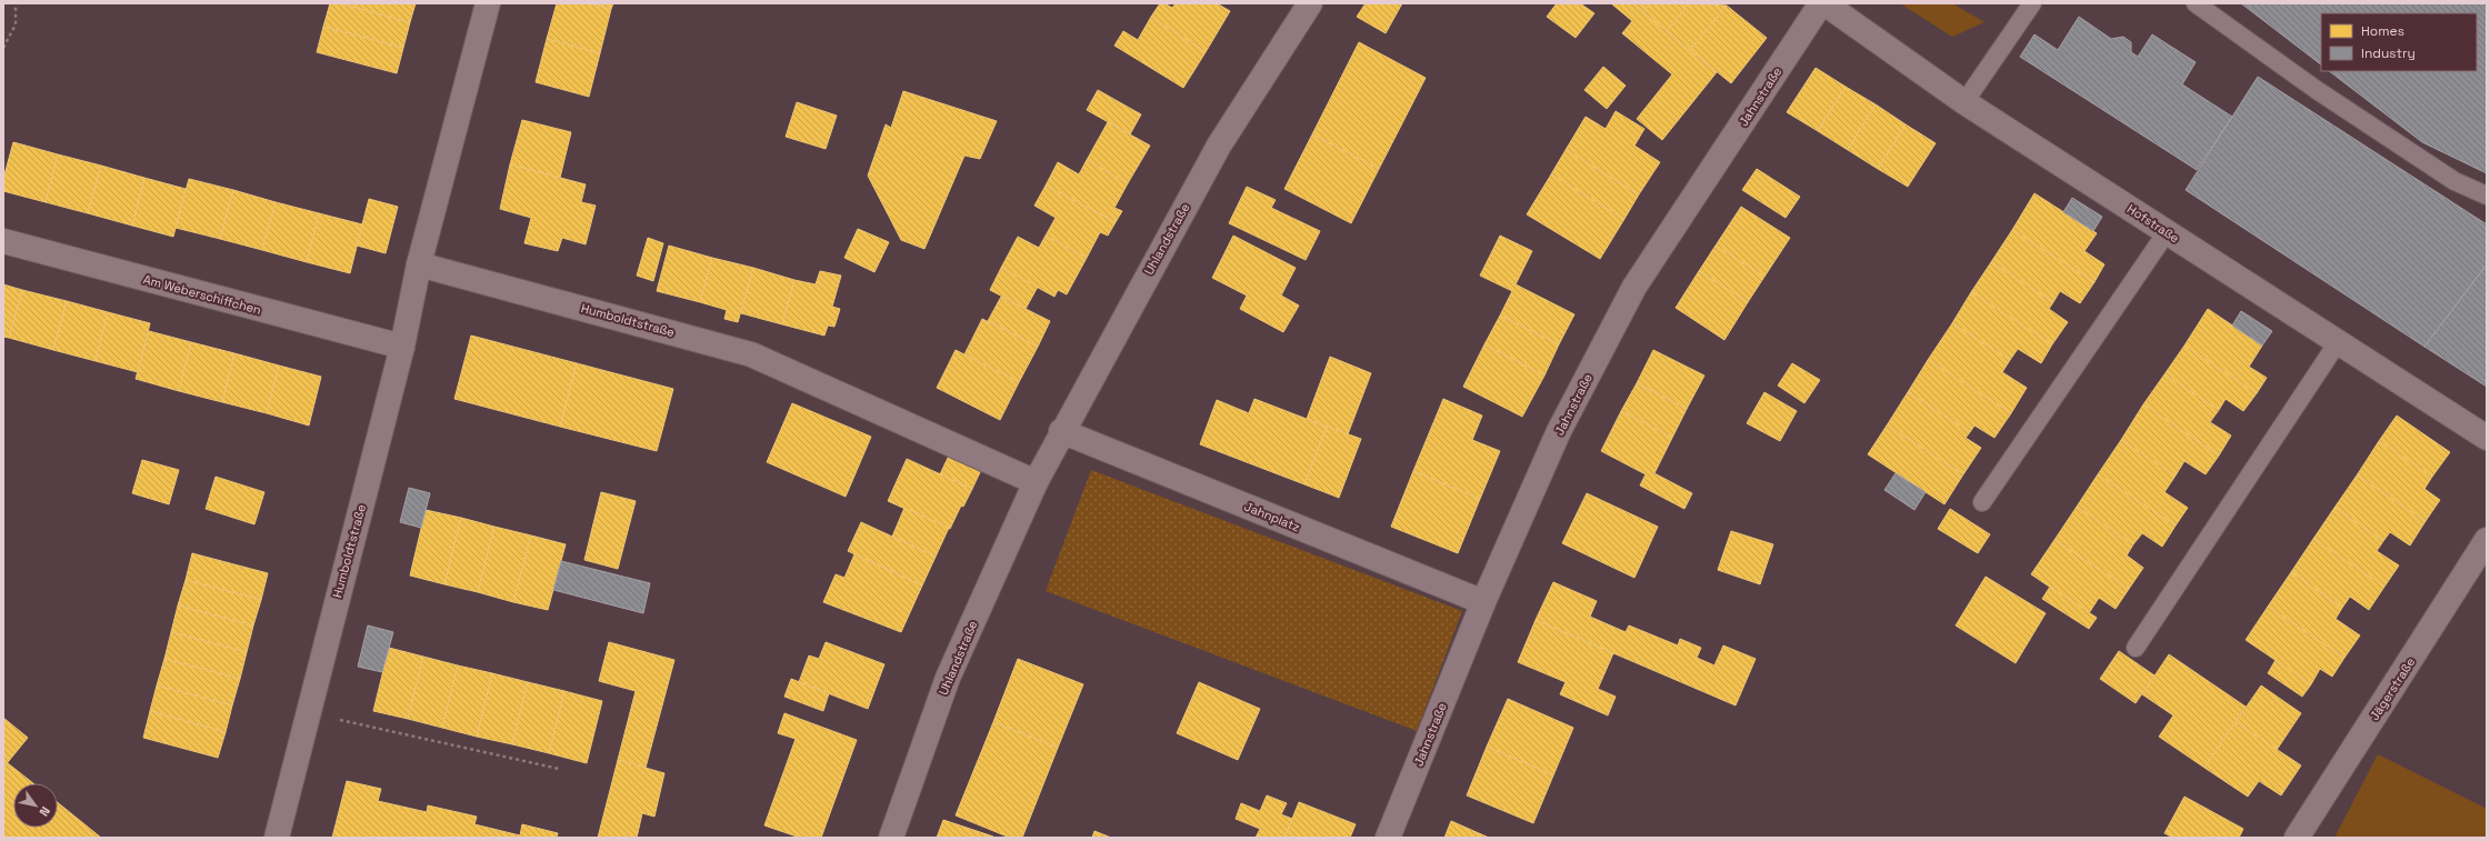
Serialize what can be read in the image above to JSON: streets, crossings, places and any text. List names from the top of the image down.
{
  "streets": {
    "street": [
      "Jahnstraße",
      "Hofstraße",
      "Uhlandstraße",
      "Am Weberschiffchen",
      "Humboldtstraße",
      "Jahnplatz",
      "Jägerstraße"
    ]
  },
  "crossings": [
    ["Jahnstraße", "Hofstraße"],
    ["Jahnstraße", "Jahnplatz"],
    ["Uhlandstraße", "Humboldtstraße"],
    ["Uhlandstraße", "Jahnplatz"],
    ["Am Weberschiffchen", "Humboldtstraße"]
  ],
  "legend": ["Homes", "Industry"],
  "north": "bottom right"
}
